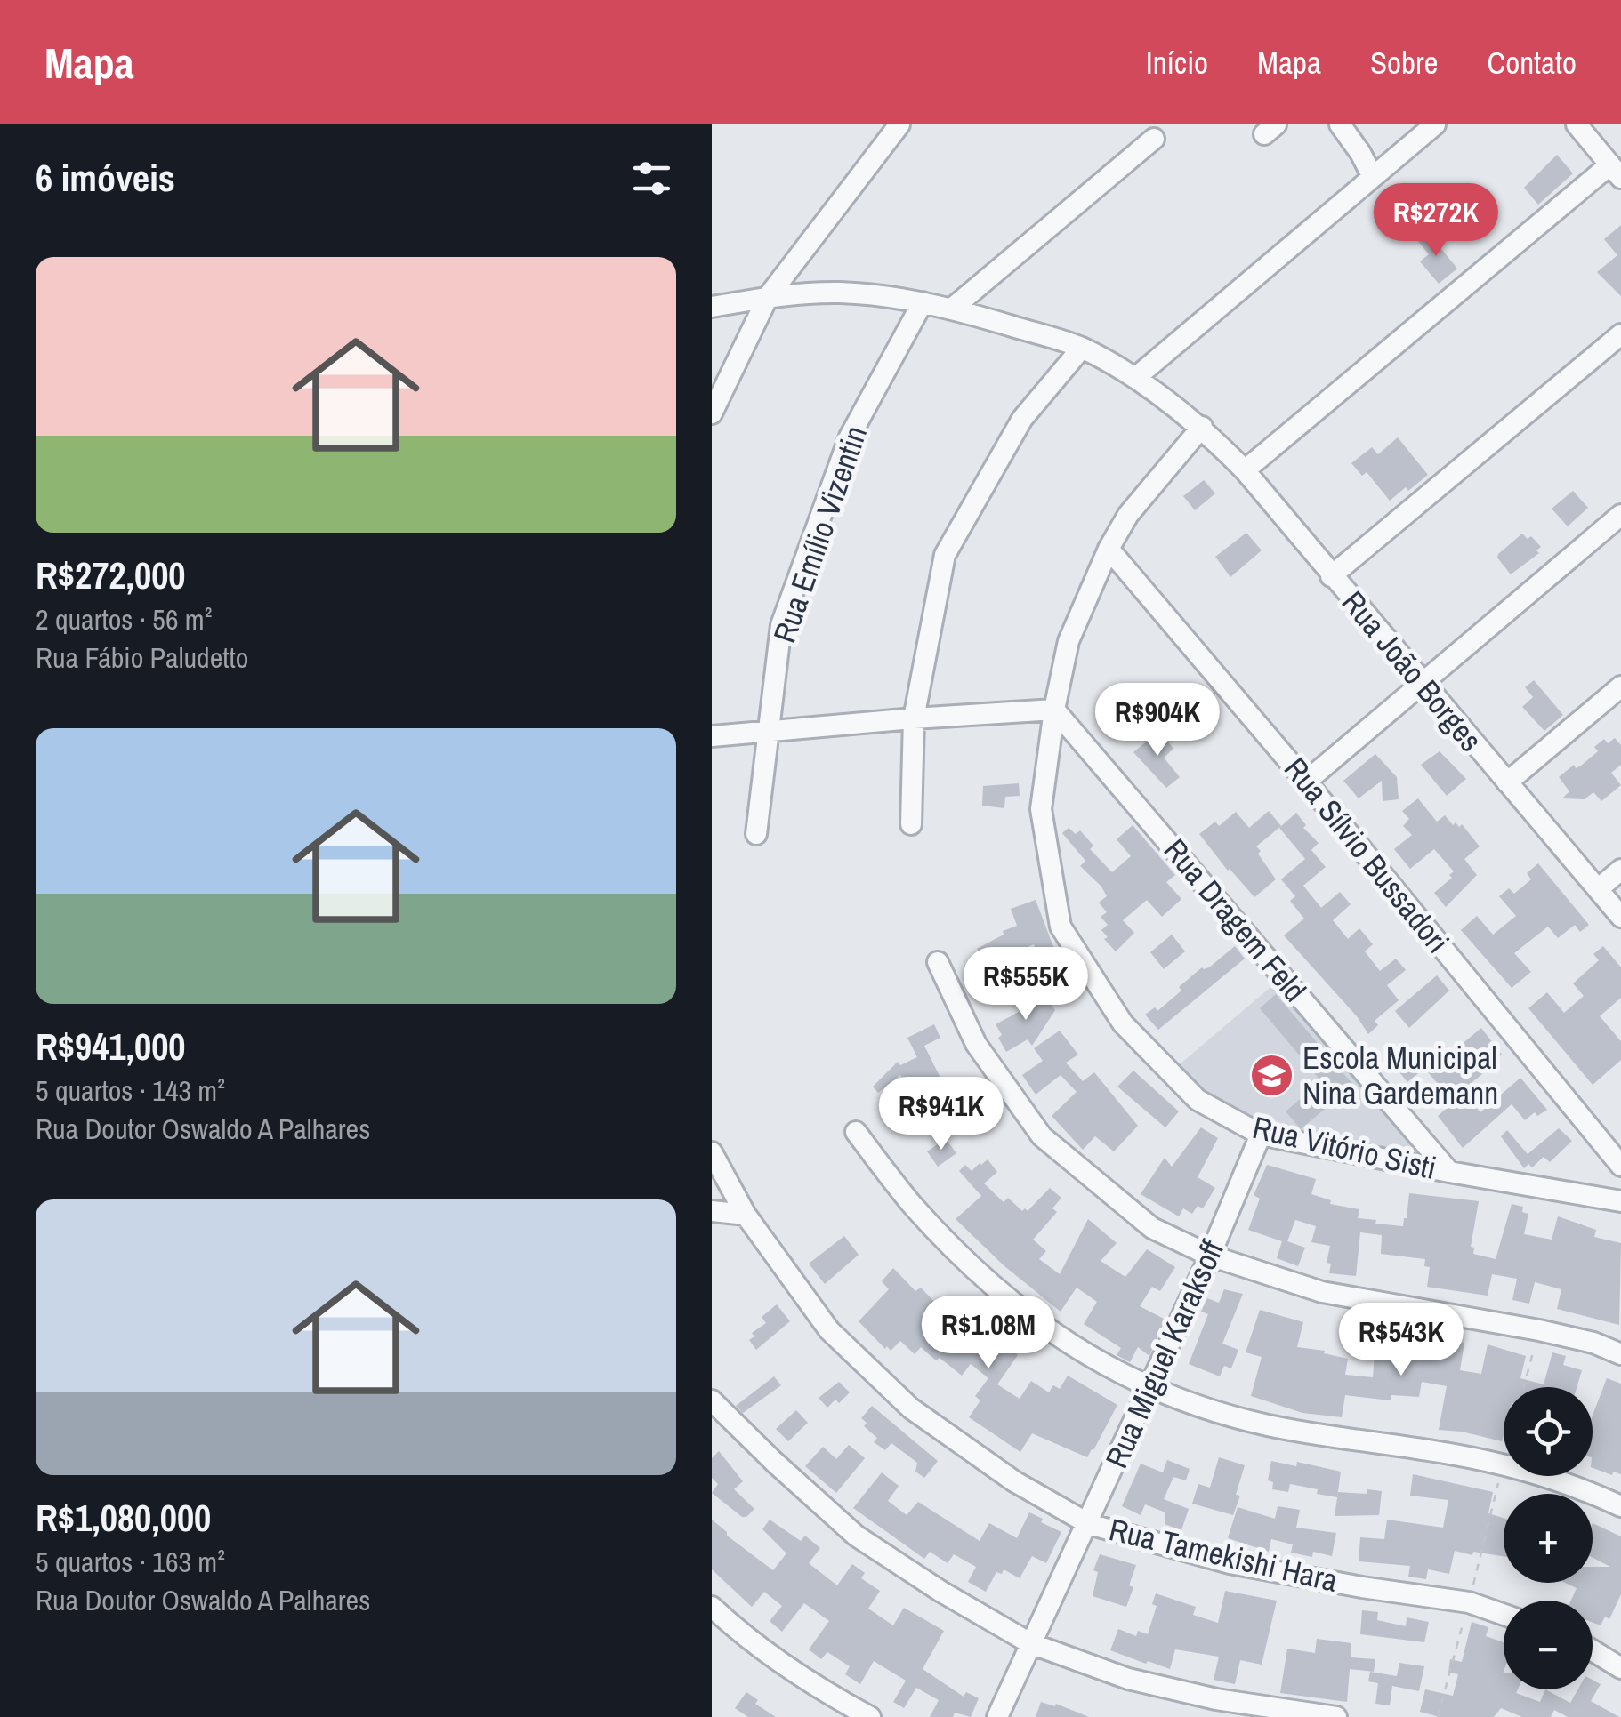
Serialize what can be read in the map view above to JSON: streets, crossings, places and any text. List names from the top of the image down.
{
  "streets": {
    "street": [
      "Rua Emílio Vizentin",
      "Rua João Borges",
      "Rua Sílvio Bussadori",
      "Rua Dragem Feld",
      "Rua Vitório Sisti",
      "Rua Miguel Karaksoff",
      "Rua Tamekishi Hara"
    ]
  },
  "crossings": [
    ["Rua Emílio Vizentin", "Rua João Borges"],
    ["Rua João Borges", "Rua Vitório Sisti"],
    ["Rua Sílvio Bussadori", "Rua Vitório Sisti"],
    ["Rua Dragem Feld", "Rua Vitório Sisti"],
    ["Rua Vitório Sisti", "Rua Miguel Karaksoff"],
    ["Rua Miguel Karaksoff", "Rua Tamekishi Hara"]
  ],
  "places": {
    "school or university": ["Escola Municipal Nina Gardemann"]
  },
  "page": {
    "header": "Mapa",
    "nav": [
      "Início",
      "Mapa",
      "Sobre",
      "Contato"
    ],
    "heading": "6 imóveis",
    "price": [
      "R$272K",
      "R$904K",
      "R$555K",
      "R$941K",
      "R$1.08M",
      "R$543K"
    ],
    "list": [
      {
        "name": "R$272,000",
        "note": "2 quartos · 56 m² · Rua Fábio Paludetto"
      },
      {
        "name": "R$941,000",
        "note": "5 quartos · 143 m² · Rua Doutor Oswaldo A Palhares"
      },
      {
        "name": "R$1,080,000",
        "note": "5 quartos · 163 m² · Rua Doutor Oswaldo A Palhares"
      }
    ],
    "map_buttons": ["+", "−"]
  }
}
